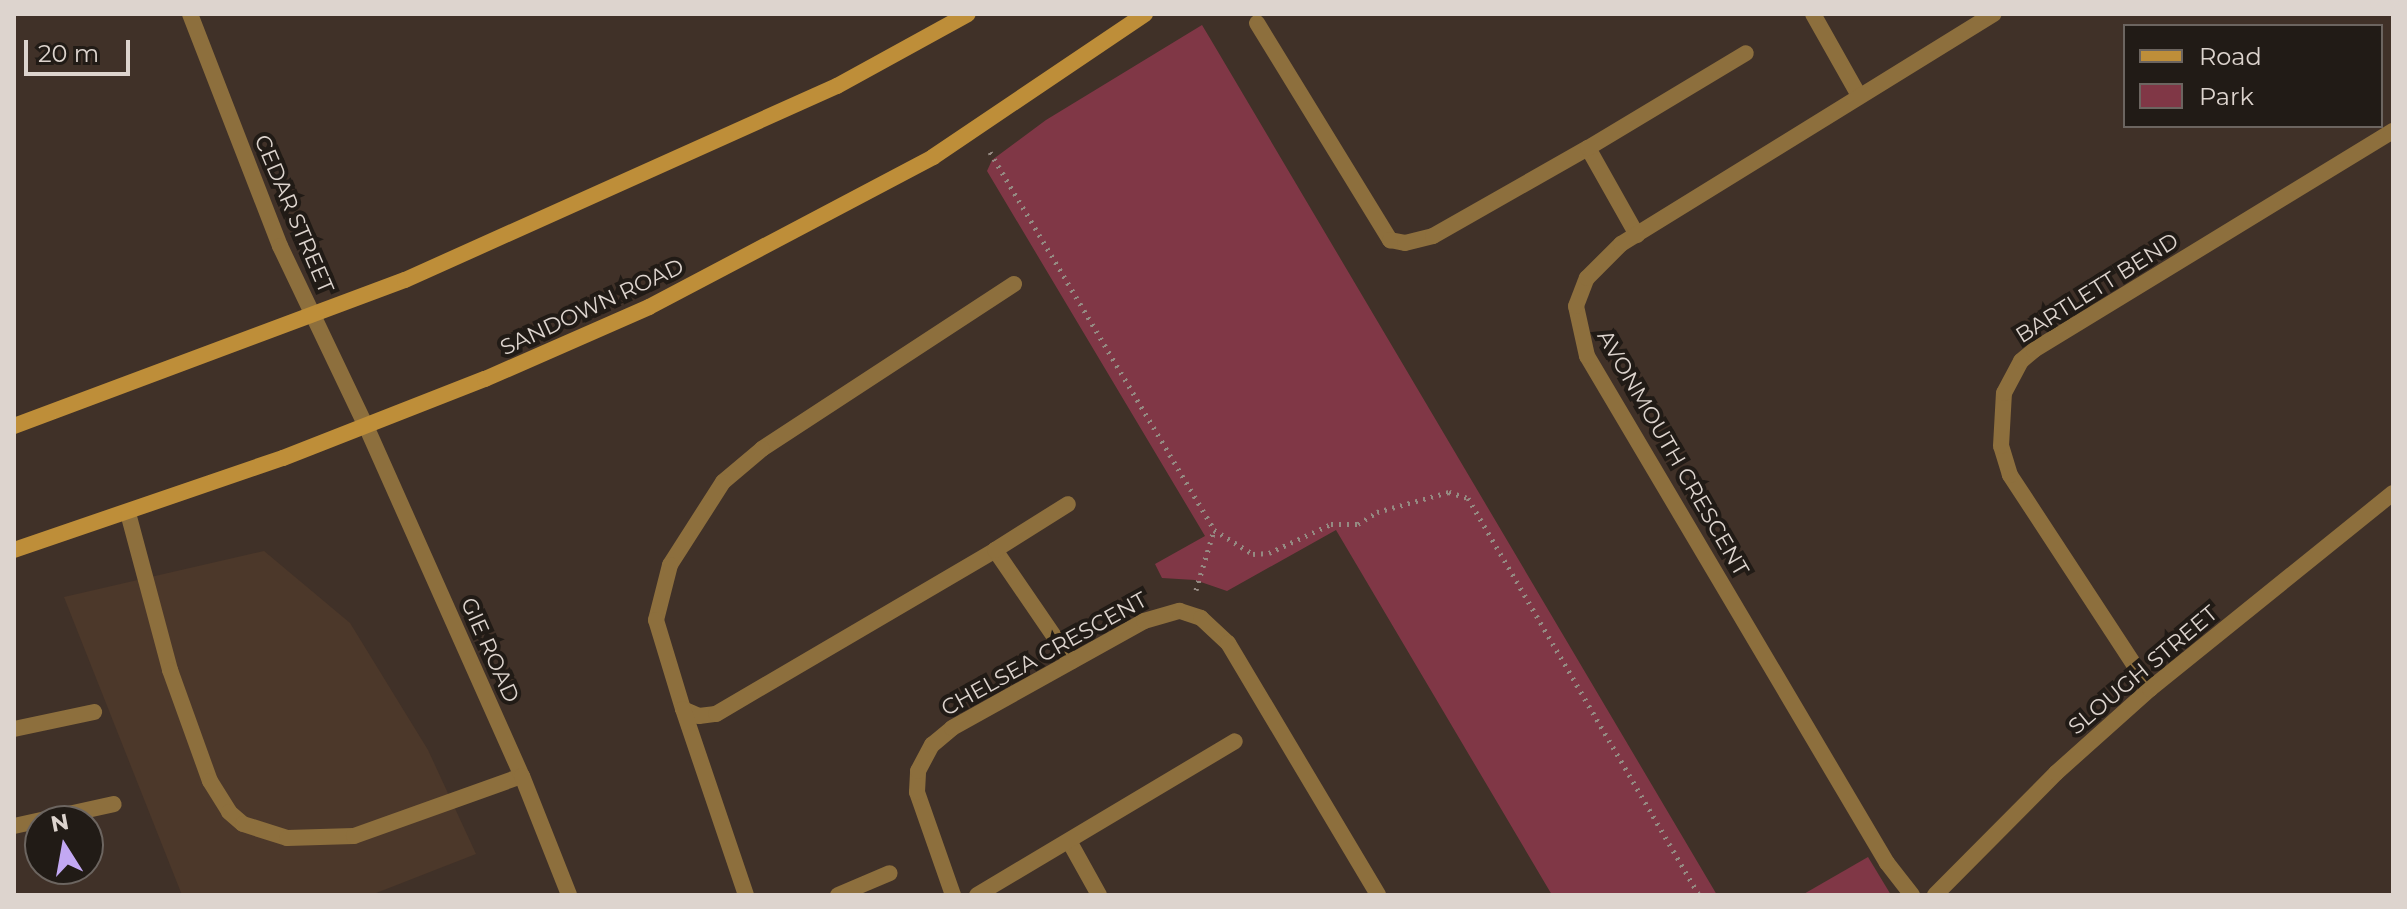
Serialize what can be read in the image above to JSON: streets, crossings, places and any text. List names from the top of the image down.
{
  "streets": {
    "main road": ["SANDOWN ROAD"],
    "street": [
      "CEDAR STREET",
      "BARTLETT BEND",
      "AVONMOUTH CRESCENT",
      "GIE ROAD",
      "CHELSEA CRESCENT",
      "SLOUGH STREET"
    ]
  },
  "crossings": [
    ["CEDAR STREET", "SANDOWN ROAD"],
    ["CEDAR STREET", "GIE ROAD"],
    ["BARTLETT BEND", "SLOUGH STREET"],
    ["SANDOWN ROAD", "GIE ROAD"]
  ],
  "legend": ["Road", "Park"],
  "scale_bar": "20 m",
  "north": "top"
}
